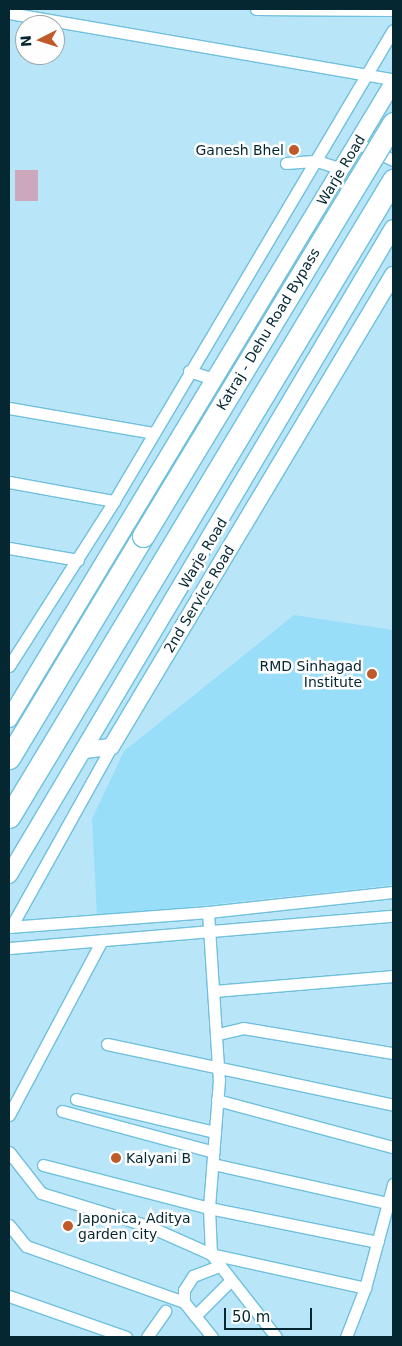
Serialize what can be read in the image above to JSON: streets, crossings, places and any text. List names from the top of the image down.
{
  "streets": {
    "highway": ["Katraj - Dehu Road Bypass"],
    "street": ["Warje Road", "2nd Service Road"]
  },
  "places": [
    "Ganesh Bhel",
    "RMD Sinhagad Institute",
    "Kalyani B",
    "Japonica, Aditya garden city"
  ],
  "scale_bar": "50 m",
  "north": "left"
}
